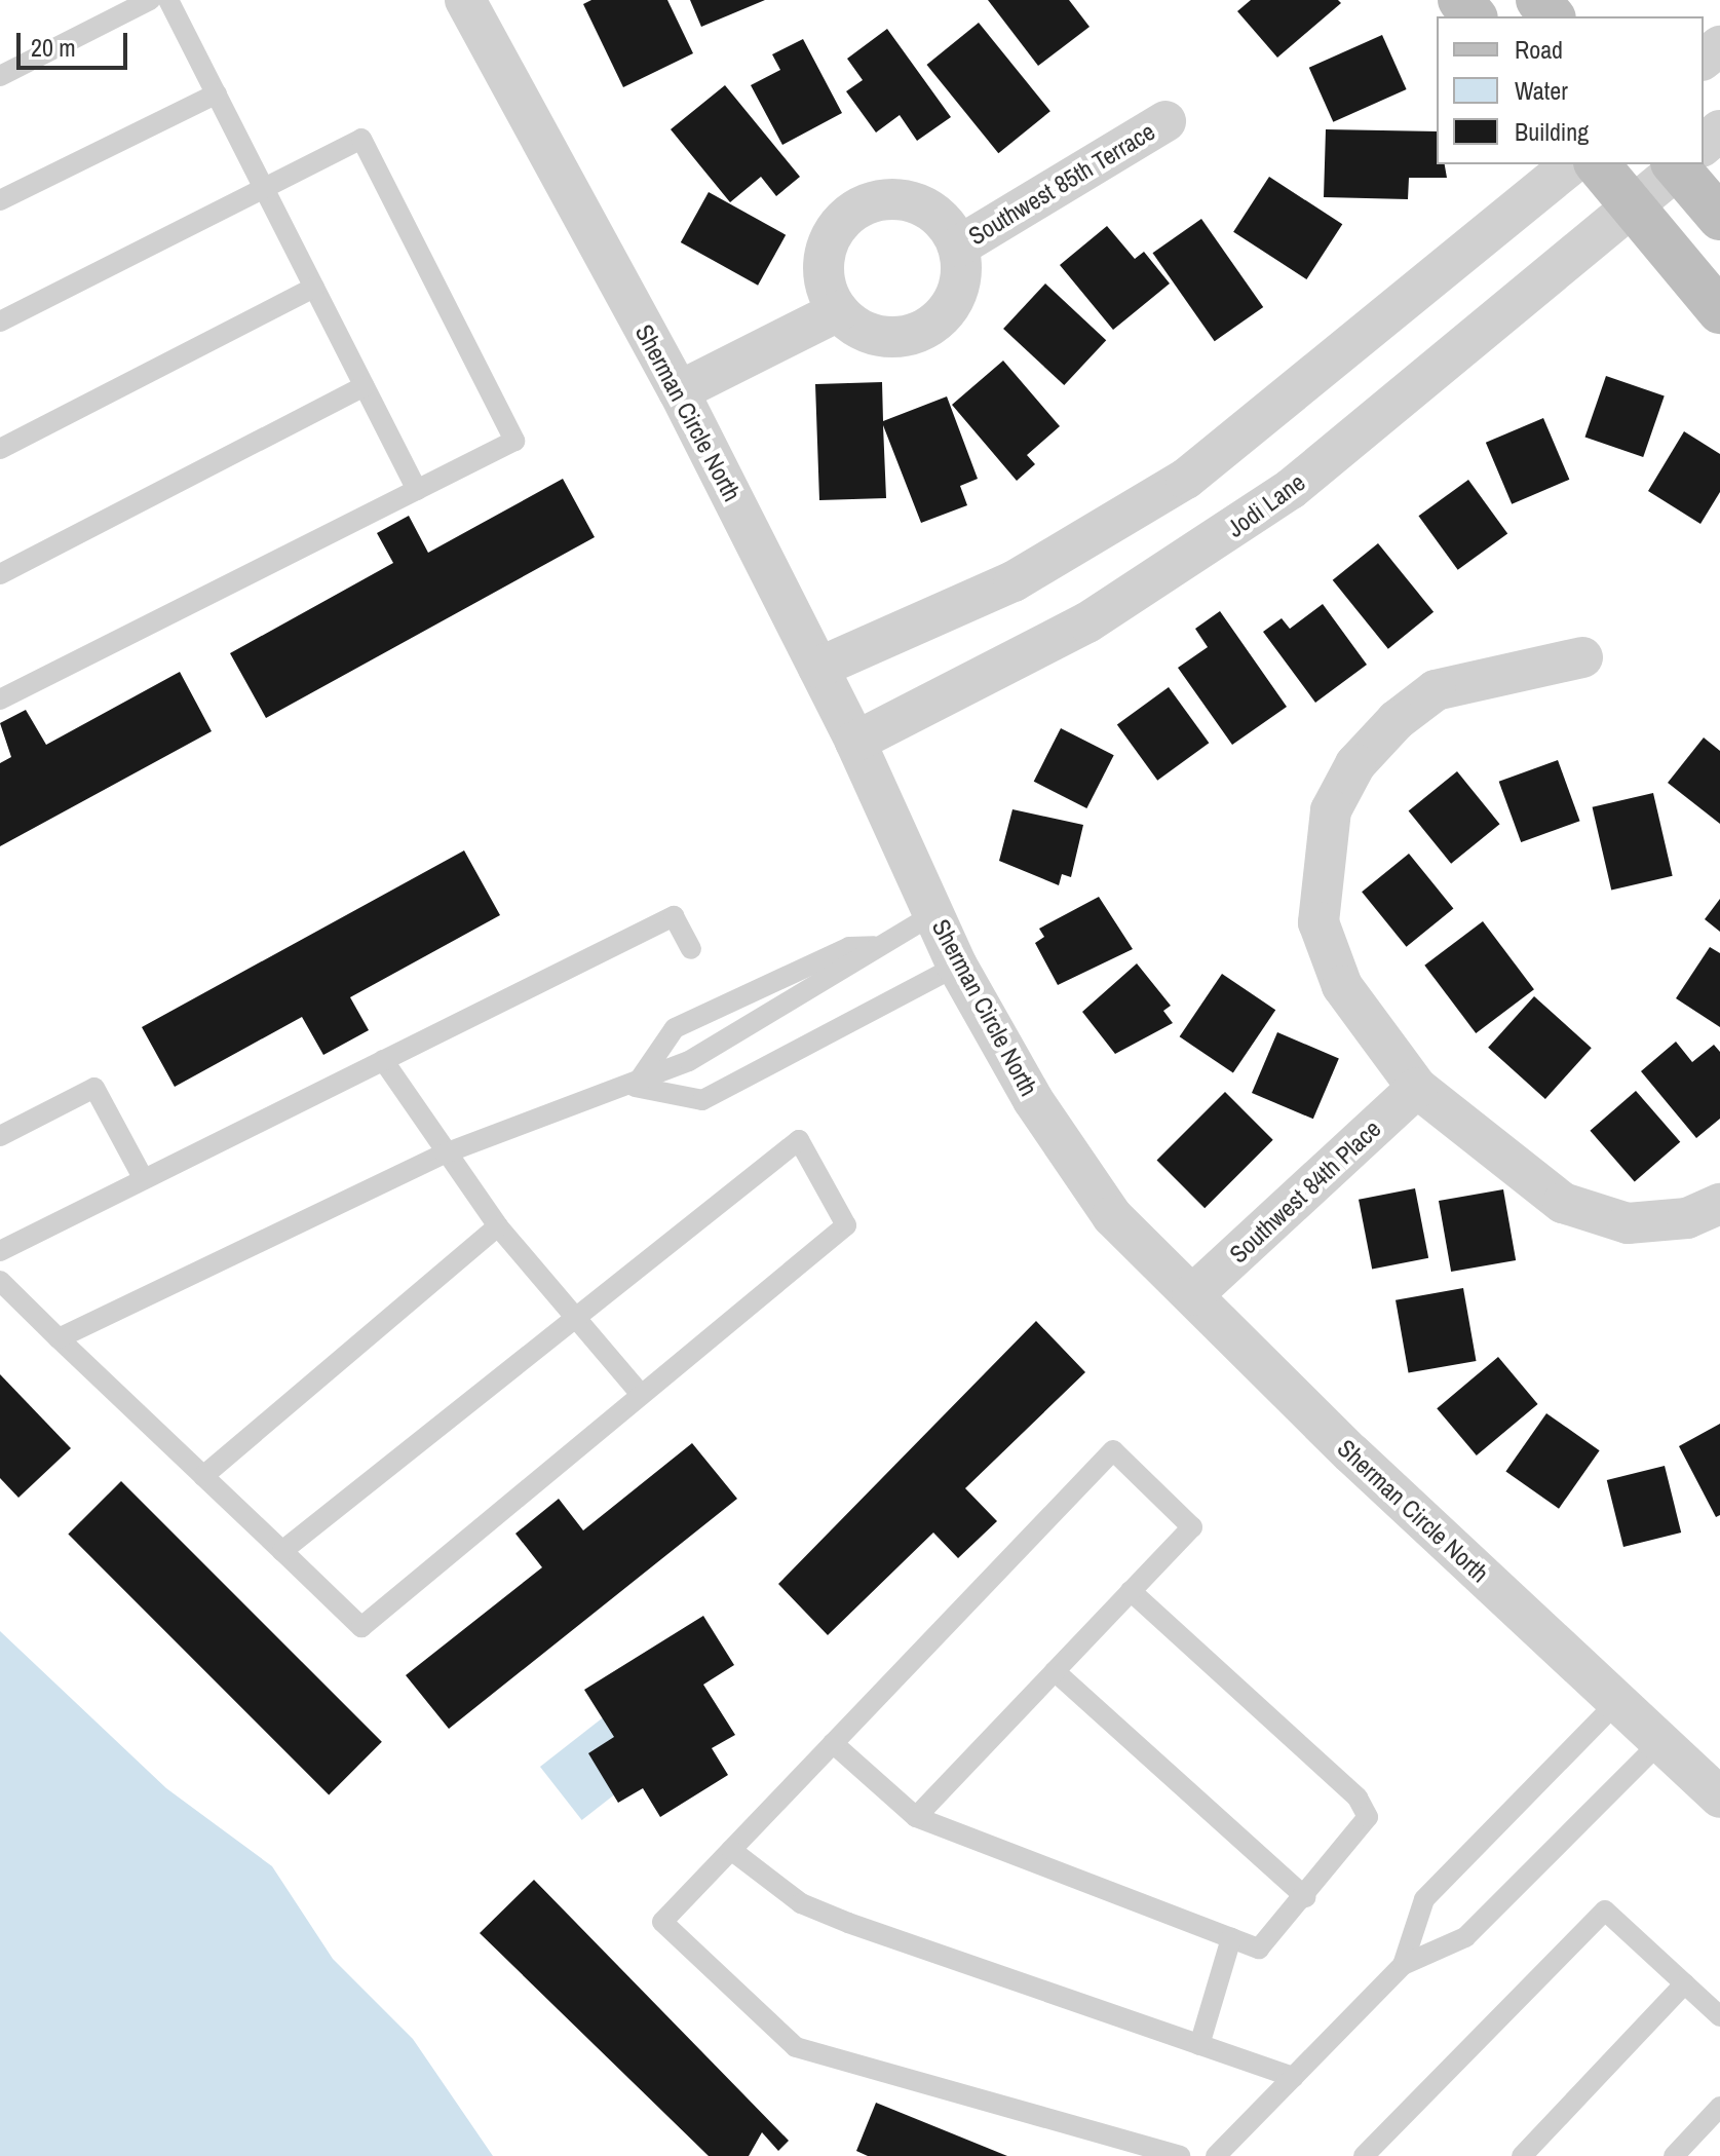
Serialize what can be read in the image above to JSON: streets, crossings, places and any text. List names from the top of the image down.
{
  "streets": {
    "street": [
      "Southwest 85th Terrace",
      "Sherman Circle North",
      "Jodi Lane",
      "Southwest 84th Place"
    ]
  },
  "crossings": [
    ["Sherman Circle North", "Jodi Lane"],
    ["Sherman Circle North", "Southwest 84th Place"]
  ],
  "legend": ["Road", "Water", "Building"],
  "scale_bar": "20 m"
}
